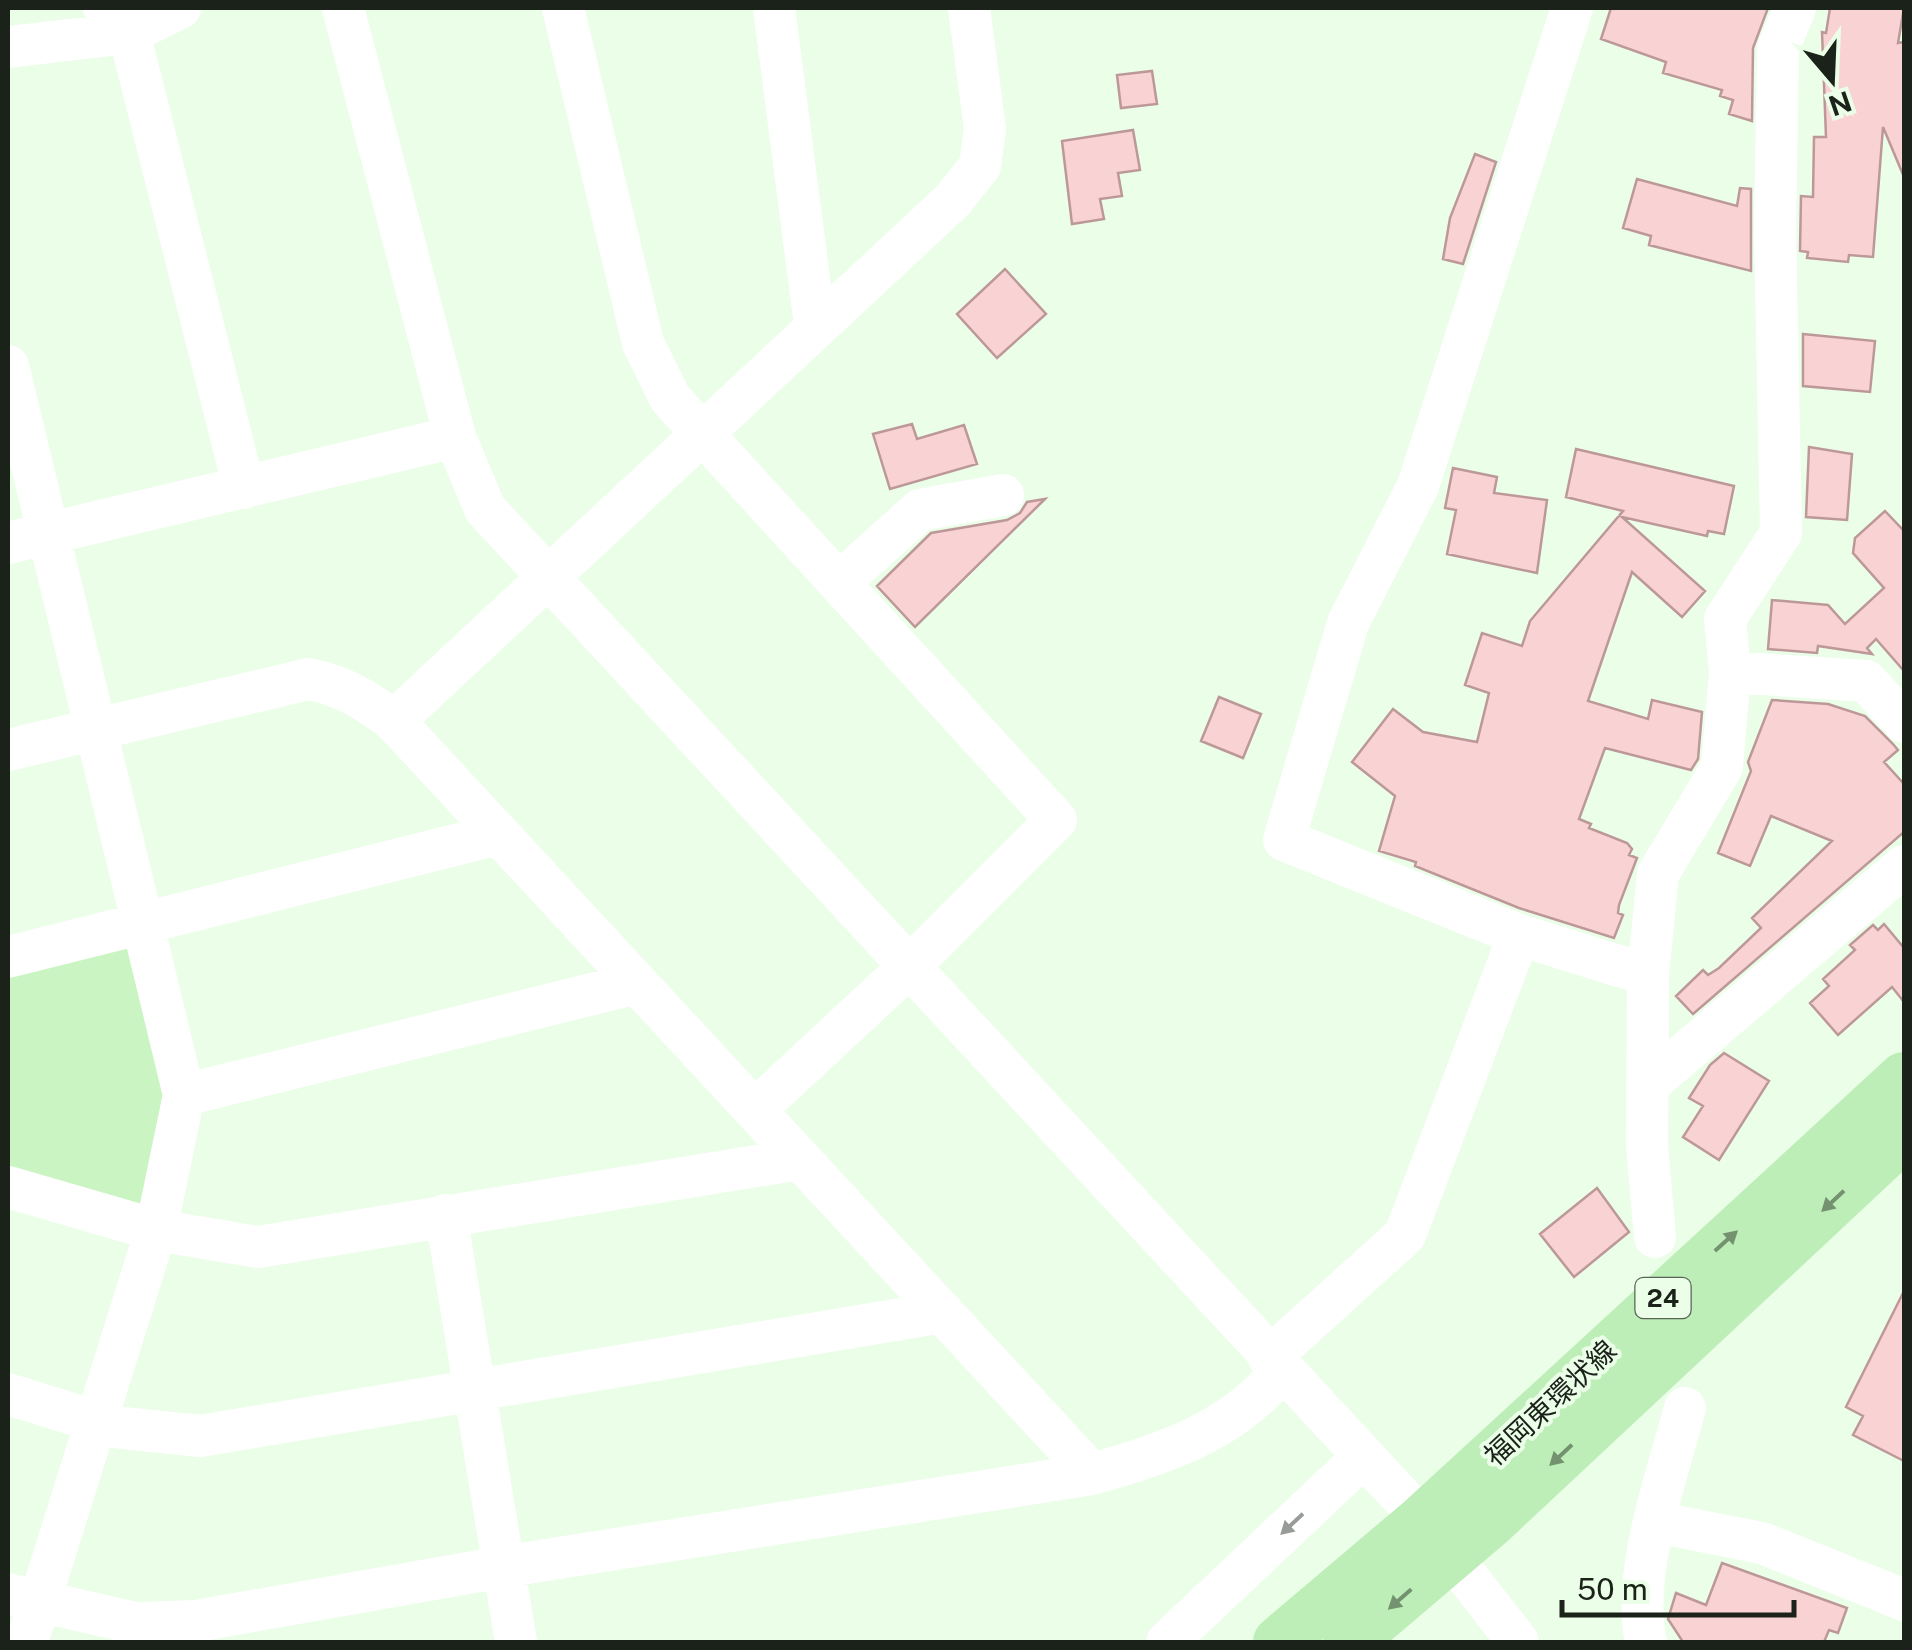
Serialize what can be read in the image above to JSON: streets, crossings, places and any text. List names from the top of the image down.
{
  "streets": {
    "main road": ["24", "福岡東環状線"]
  },
  "scale_bar": "50 m",
  "north": "bottom"
}
